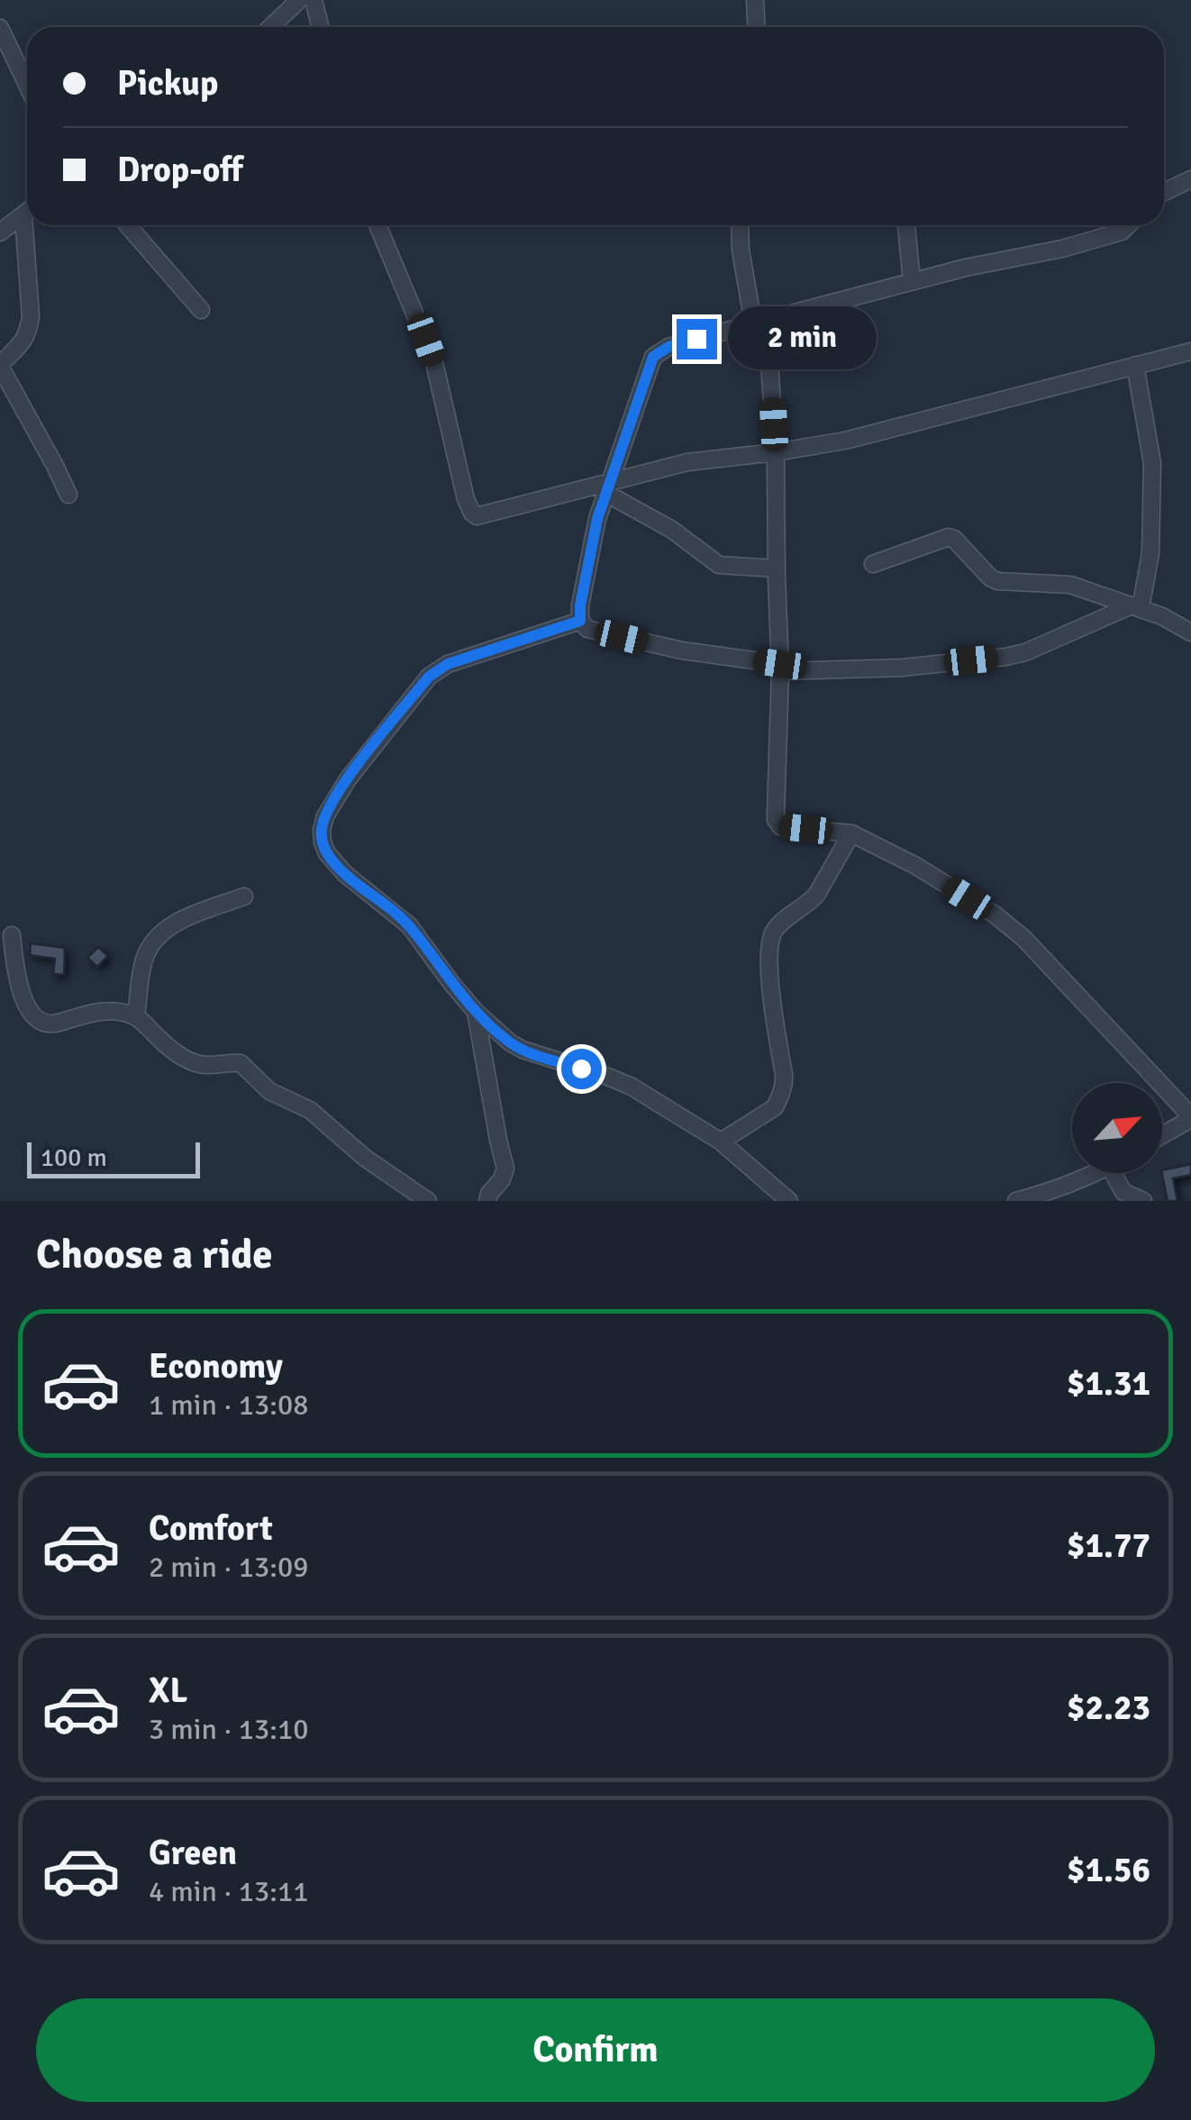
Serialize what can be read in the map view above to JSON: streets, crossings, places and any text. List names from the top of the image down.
{
  "scale_bar": "100 m",
  "north": "top right",
  "page": {
    "banner": ["Pickup", "Drop-off"],
    "bubble": "2 min",
    "scale": "100 m",
    "heading": "Choose a ride",
    "list": [
      {
        "name": "Economy",
        "note": "1 min · 13:08",
        "value": "$1.31"
      },
      {
        "name": "Comfort",
        "note": "2 min · 13:09",
        "value": "$1.77"
      },
      {
        "name": "XL",
        "note": "3 min · 13:10",
        "value": "$2.23"
      },
      {
        "name": "Green",
        "note": "4 min · 13:11",
        "value": "$1.56"
      }
    ],
    "buttons": "Confirm"
  }
}
